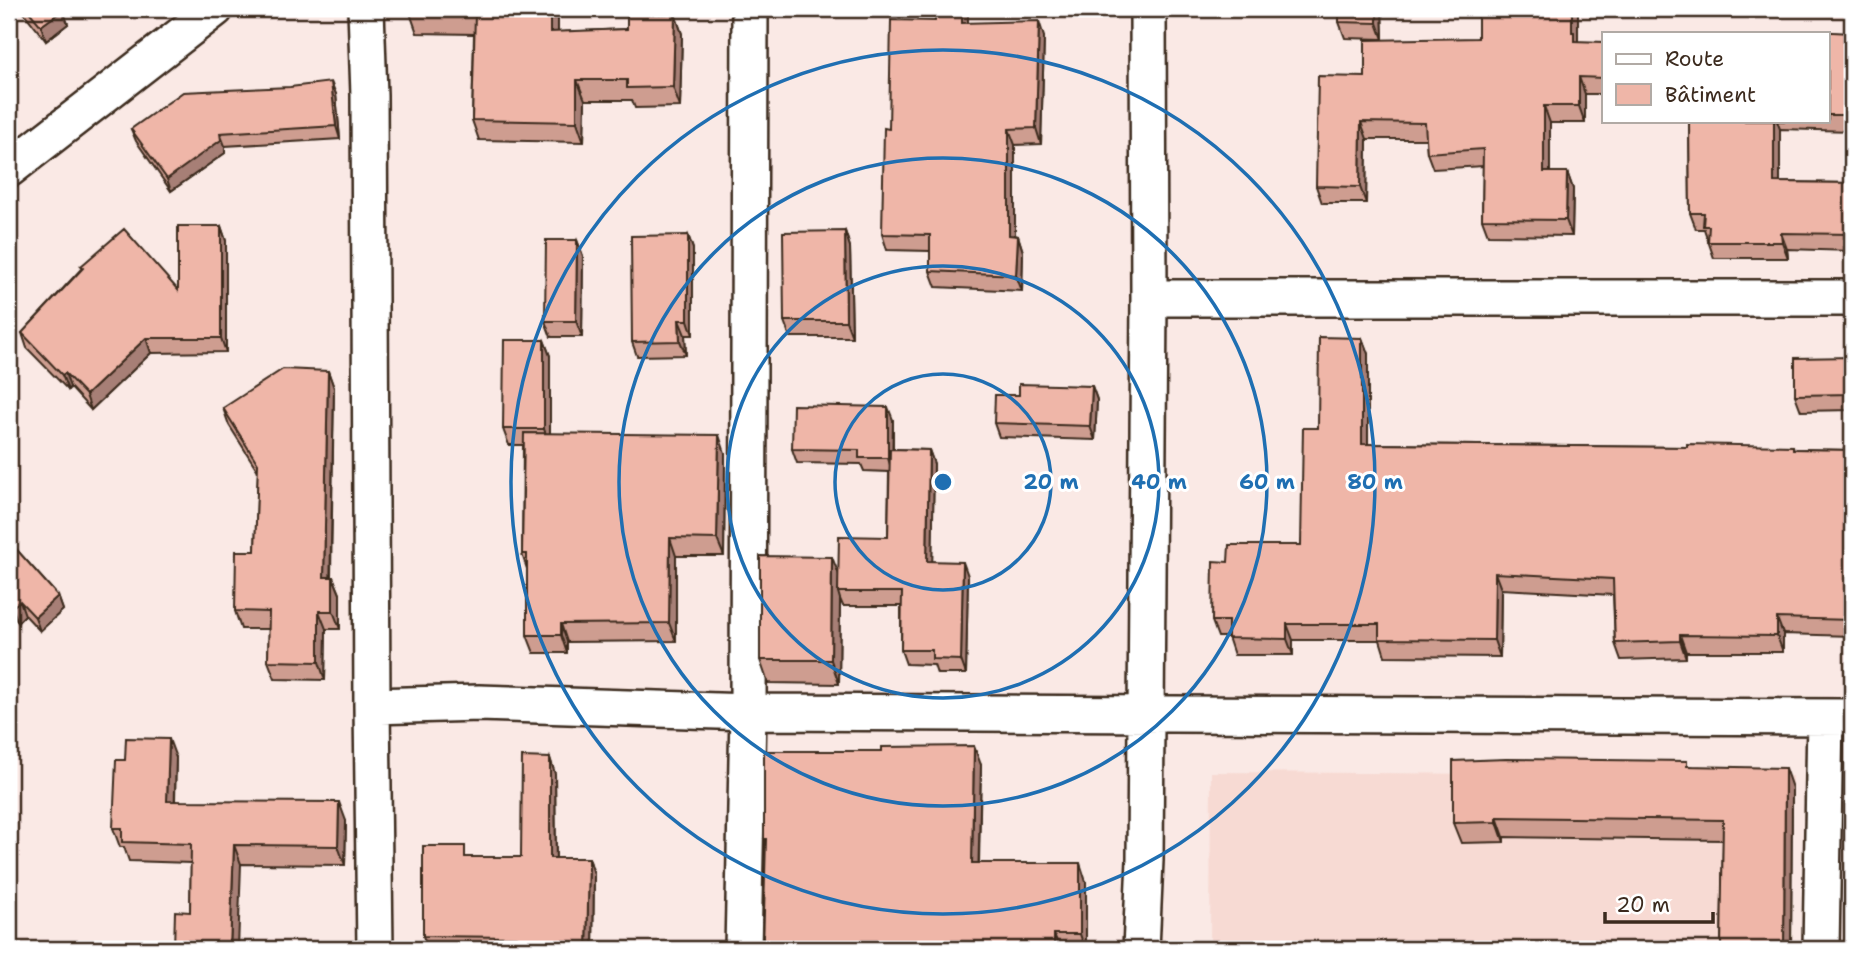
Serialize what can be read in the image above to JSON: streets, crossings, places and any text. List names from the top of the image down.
{
  "legend": ["Route", "Bâtiment"],
  "scale_bar": "20 m",
  "rings": [
    "20 m",
    "40 m",
    "60 m",
    "80 m"
  ]
}
